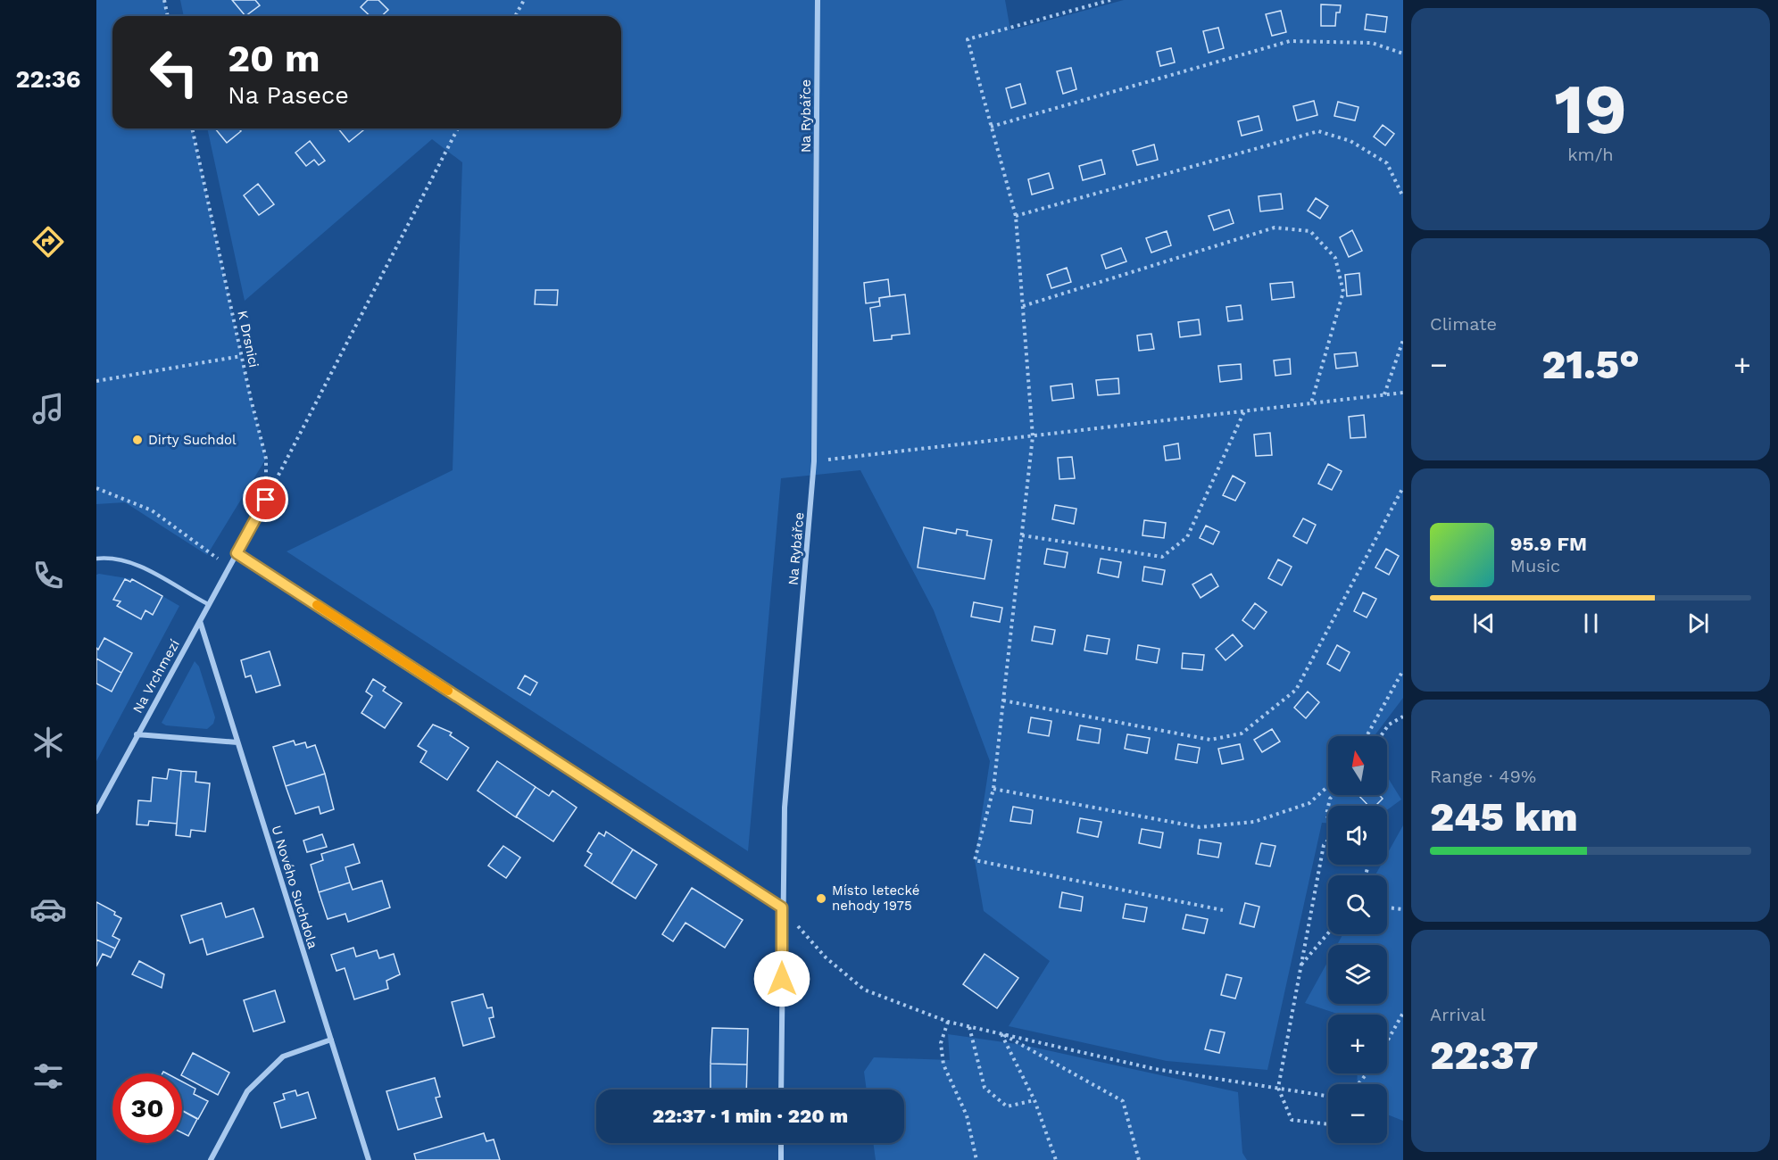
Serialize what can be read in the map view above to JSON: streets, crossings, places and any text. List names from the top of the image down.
{
  "streets": {
    "street": ["Na Rybářce", "Na Vrchmezí", "U Nového Suchdola"],
    "path": ["K Drsnici"]
  },
  "crossings": [
    ["Na Vrchmezí", "U Nového Suchdola"]
  ],
  "places": ["Dirty Suchdol", "Místo letecké nehody 1975"],
  "north": "top",
  "page": {
    "tabs": "22:36",
    "tile": [
      ["19", "km/h"],
      "Climate",
      ["Range · 49%", "245 km"],
      ["Arrival", "22:37"]
    ],
    "turn": ["20 m", "Na Pasece"],
    "heat": ["−", "21.5°", "+"],
    "song": ["95.9 FM", "Music"],
    "map_buttons": ["+", "−"],
    "limit": "30",
    "trip": "22:37 · 1 min · 220 m"
  }
}
